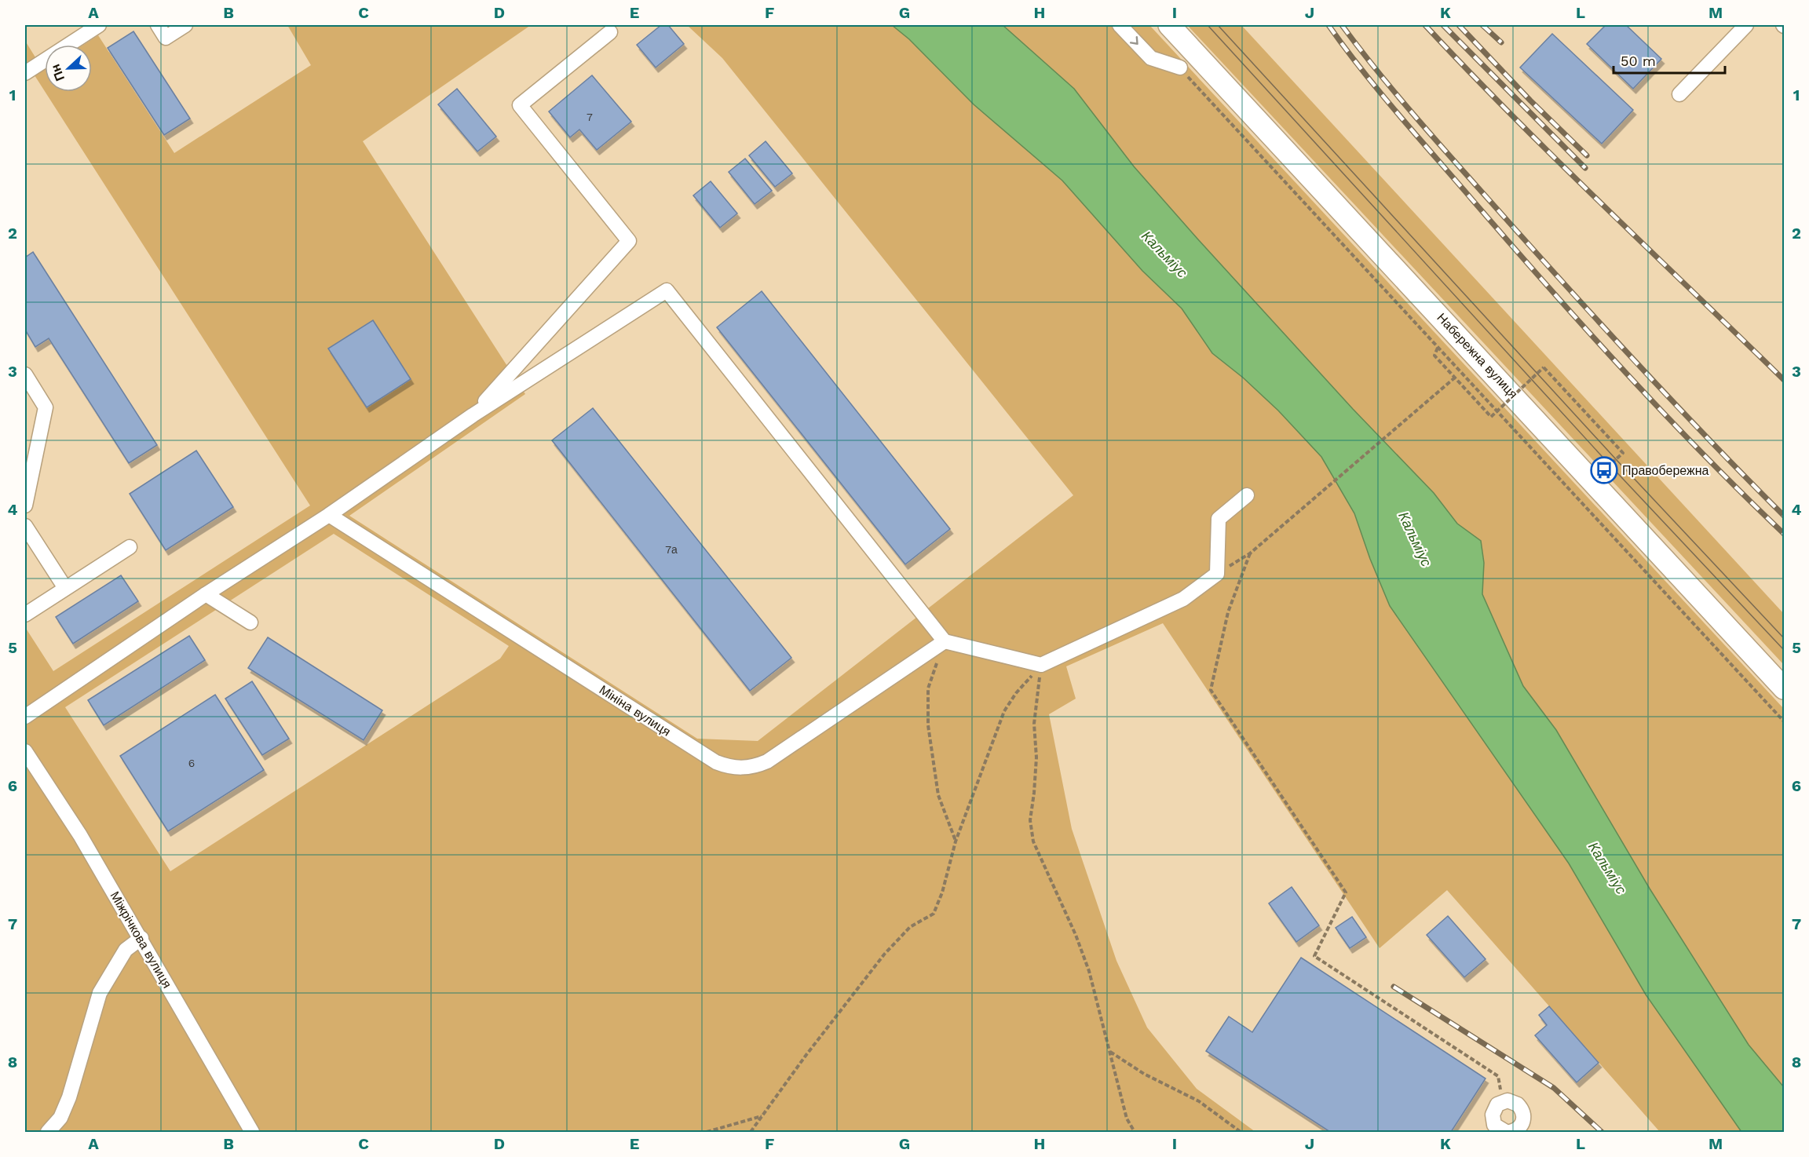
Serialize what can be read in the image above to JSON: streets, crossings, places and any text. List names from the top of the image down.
{
  "streets": {
    "highway": ["Набережна вулиця"],
    "street": ["Мініна вулиця", "Міжрічкова вулиця"]
  },
  "water": ["Кальміус"],
  "places": {
    "bus stop": ["Правобережна"]
  },
  "house_numbers": ["7", "7а", "6"],
  "scale_bar": "50 m",
  "north": "left",
  "grid": {
    "columns": [
      "A",
      "B",
      "C",
      "D",
      "E",
      "F",
      "G",
      "H",
      "I",
      "J",
      "K",
      "L",
      "M"
    ],
    "rows": [
      "1",
      "2",
      "3",
      "4",
      "5",
      "6",
      "7",
      "8"
    ]
  }
}
